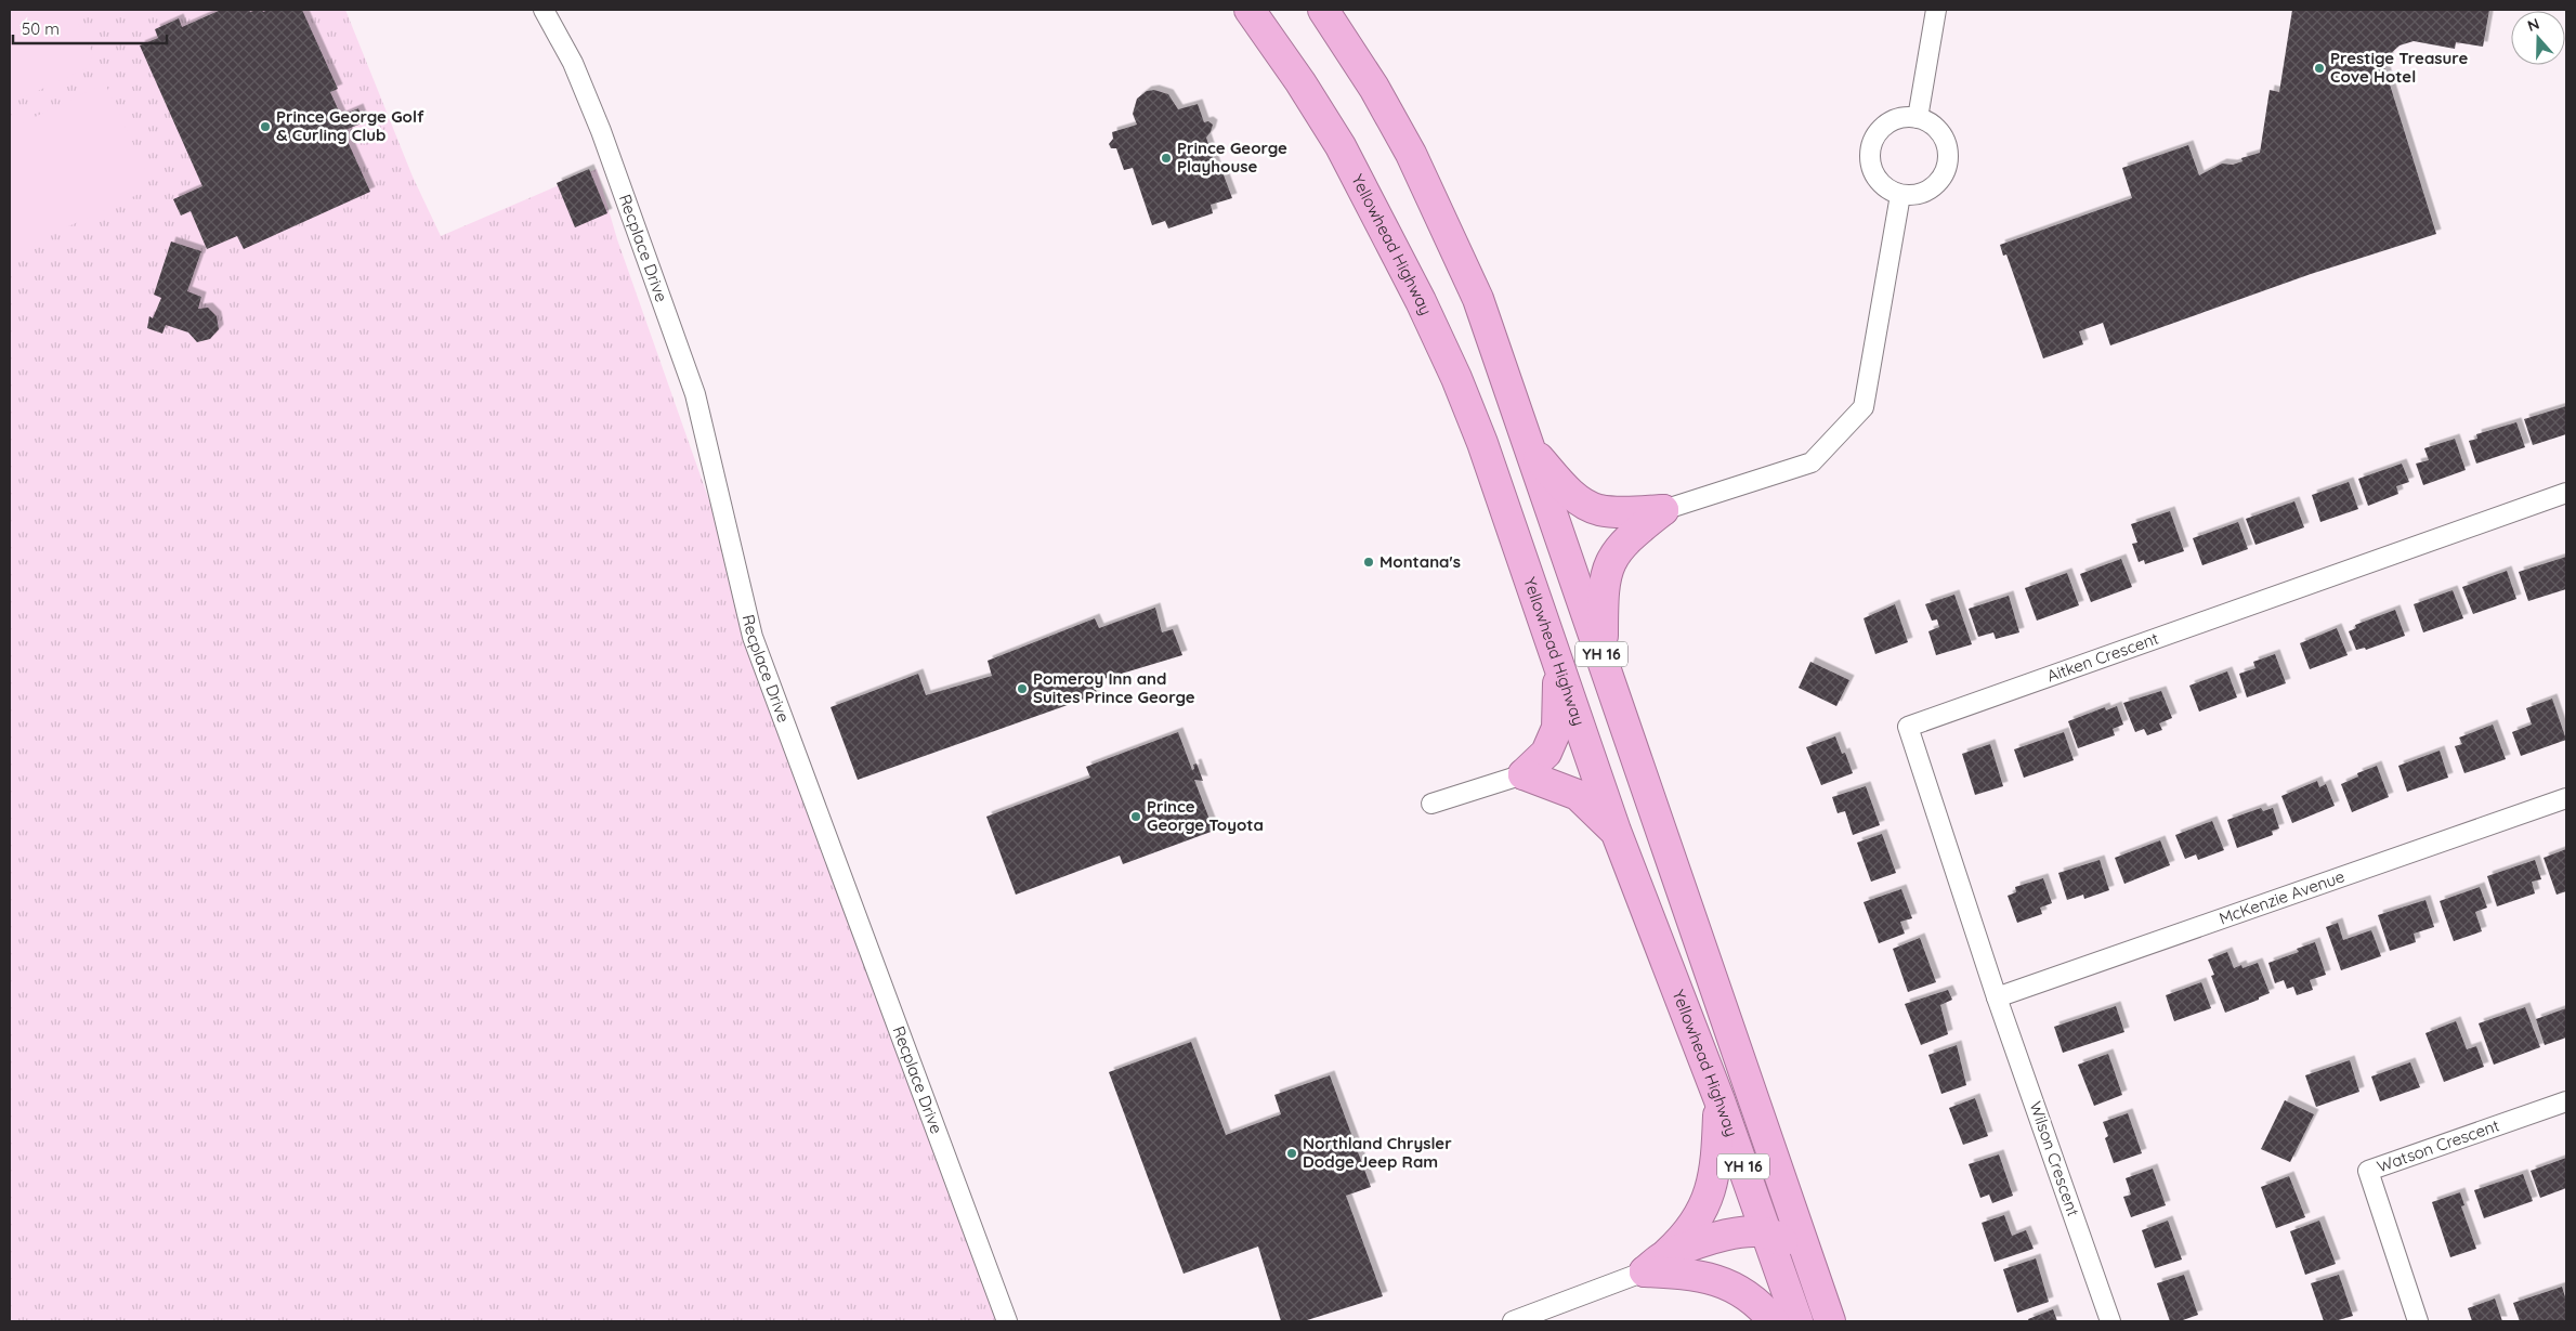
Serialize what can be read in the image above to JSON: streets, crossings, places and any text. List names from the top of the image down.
{
  "streets": {
    "highway": ["Yellowhead Highway", "YH 16"],
    "street": [
      "Recplace Drive",
      "Aitken Crescent",
      "McKenzie Avenue",
      "Watson Crescent",
      "Wilson Crescent"
    ]
  },
  "crossings": [
    ["Aitken Crescent", "McKenzie Avenue"],
    ["Aitken Crescent", "Wilson Crescent"],
    ["McKenzie Avenue", "Wilson Crescent"]
  ],
  "places": [
    "Prestige Treasure Cove Hotel",
    "Prince George Golf & Curling Club",
    "Prince George Playhouse",
    "Montana's",
    "Pomeroy Inn and Suites Prince George",
    "Prince George Toyota",
    "Northland Chrysler Dodge Jeep Ram"
  ],
  "scale_bar": "50 m",
  "north": "top"
}
